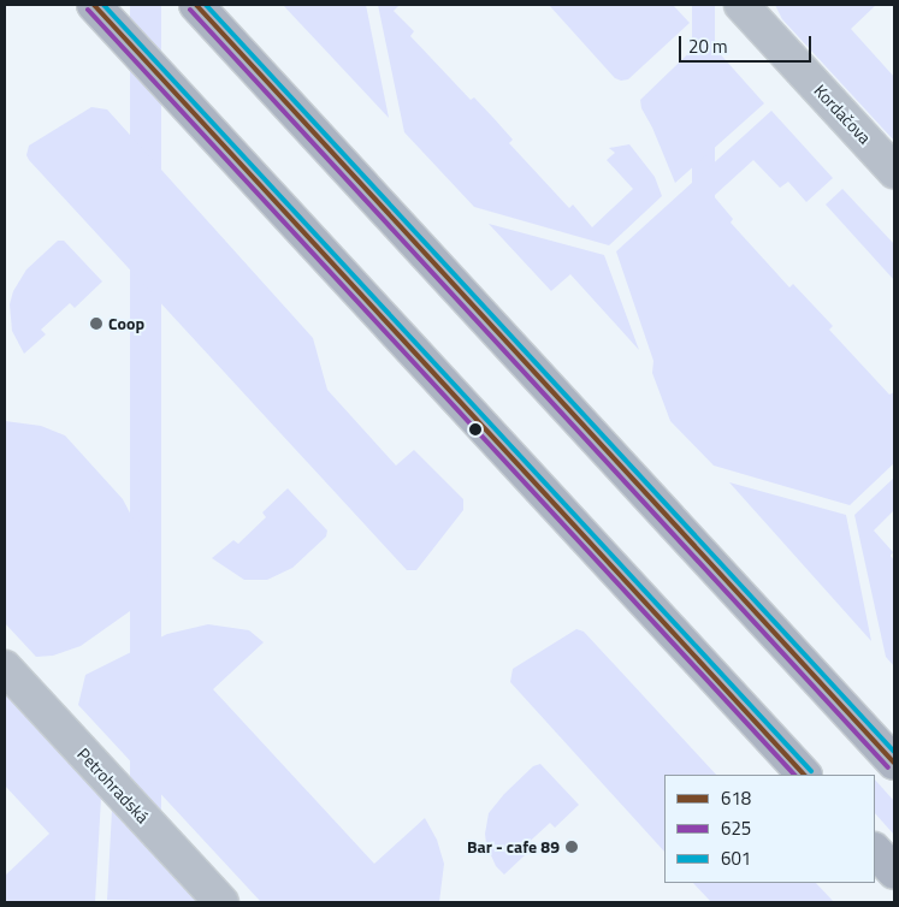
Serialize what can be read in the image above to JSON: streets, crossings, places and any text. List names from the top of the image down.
{
  "streets": {
    "street": ["Kordačova", "Petrohradská"]
  },
  "places": ["Coop", "Bar - cafe 89"],
  "lines": ["transit line 618", "transit line 601", "transit line 625"],
  "legend": ["618", "625", "601"],
  "scale_bar": "20 m"
}
